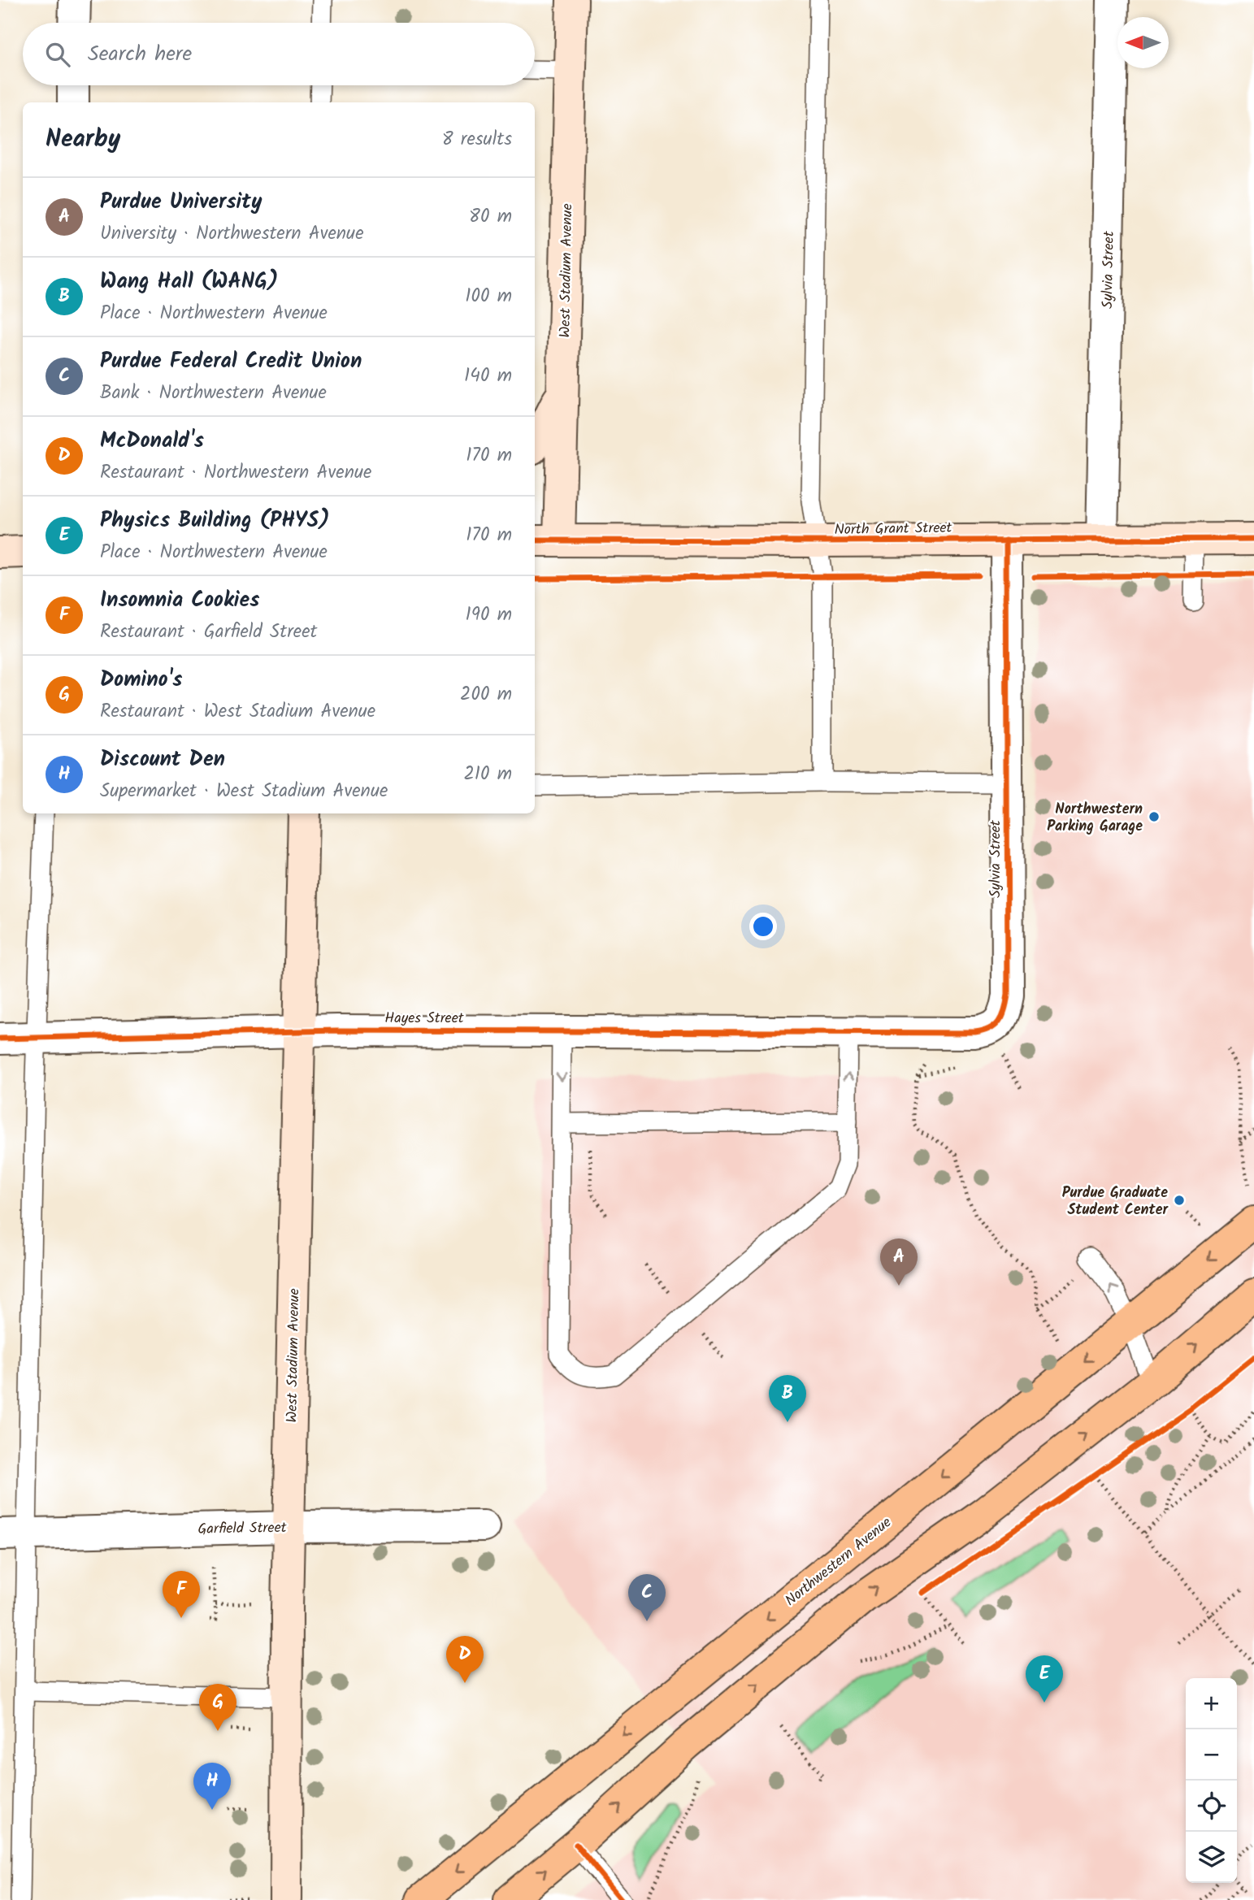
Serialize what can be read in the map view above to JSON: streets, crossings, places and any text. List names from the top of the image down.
{
  "streets": {
    "main road": ["Northwestern Avenue"],
    "street": [
      "Sylvia Street",
      "West Stadium Avenue",
      "North Grant Street",
      "Hayes Street",
      "Garfield Street"
    ]
  },
  "crossings": [
    ["Sylvia Street", "North Grant Street"],
    ["Sylvia Street", "Hayes Street"],
    ["West Stadium Avenue", "North Grant Street"],
    ["West Stadium Avenue", "Hayes Street"],
    ["West Stadium Avenue", "Garfield Street"]
  ],
  "places": ["Northwestern Parking Garage", "Purdue Graduate Student Center"],
  "north": "left",
  "page": {
    "search": "Search here",
    "heading": ["Nearby", "8 results"],
    "list": [
      {
        "mark": "A",
        "name": "Purdue University",
        "note": "University · Northwestern Avenue",
        "value": "80 m"
      },
      {
        "mark": "B",
        "name": "Wang Hall (WANG)",
        "note": "Place · Northwestern Avenue",
        "value": "100 m"
      },
      {
        "mark": "C",
        "name": "Purdue Federal Credit Union",
        "note": "Bank · Northwestern Avenue",
        "value": "140 m"
      },
      {
        "mark": "D",
        "name": "McDonald's",
        "note": "Restaurant · Northwestern Avenue",
        "value": "170 m"
      },
      {
        "mark": "E",
        "name": "Physics Building (PHYS)",
        "note": "Place · Northwestern Avenue",
        "value": "170 m"
      },
      {
        "mark": "F",
        "name": "Insomnia Cookies",
        "note": "Restaurant · Garfield Street",
        "value": "190 m"
      },
      {
        "mark": "G",
        "name": "Domino's",
        "note": "Restaurant · West Stadium Avenue",
        "value": "200 m"
      },
      {
        "mark": "H",
        "name": "Discount Den",
        "note": "Supermarket · West Stadium Avenue",
        "value": "210 m"
      }
    ],
    "pins": [
      "A",
      "B",
      "F",
      "C",
      "D",
      "E",
      "G",
      "H"
    ],
    "map_buttons": ["+", "−"]
  }
}
